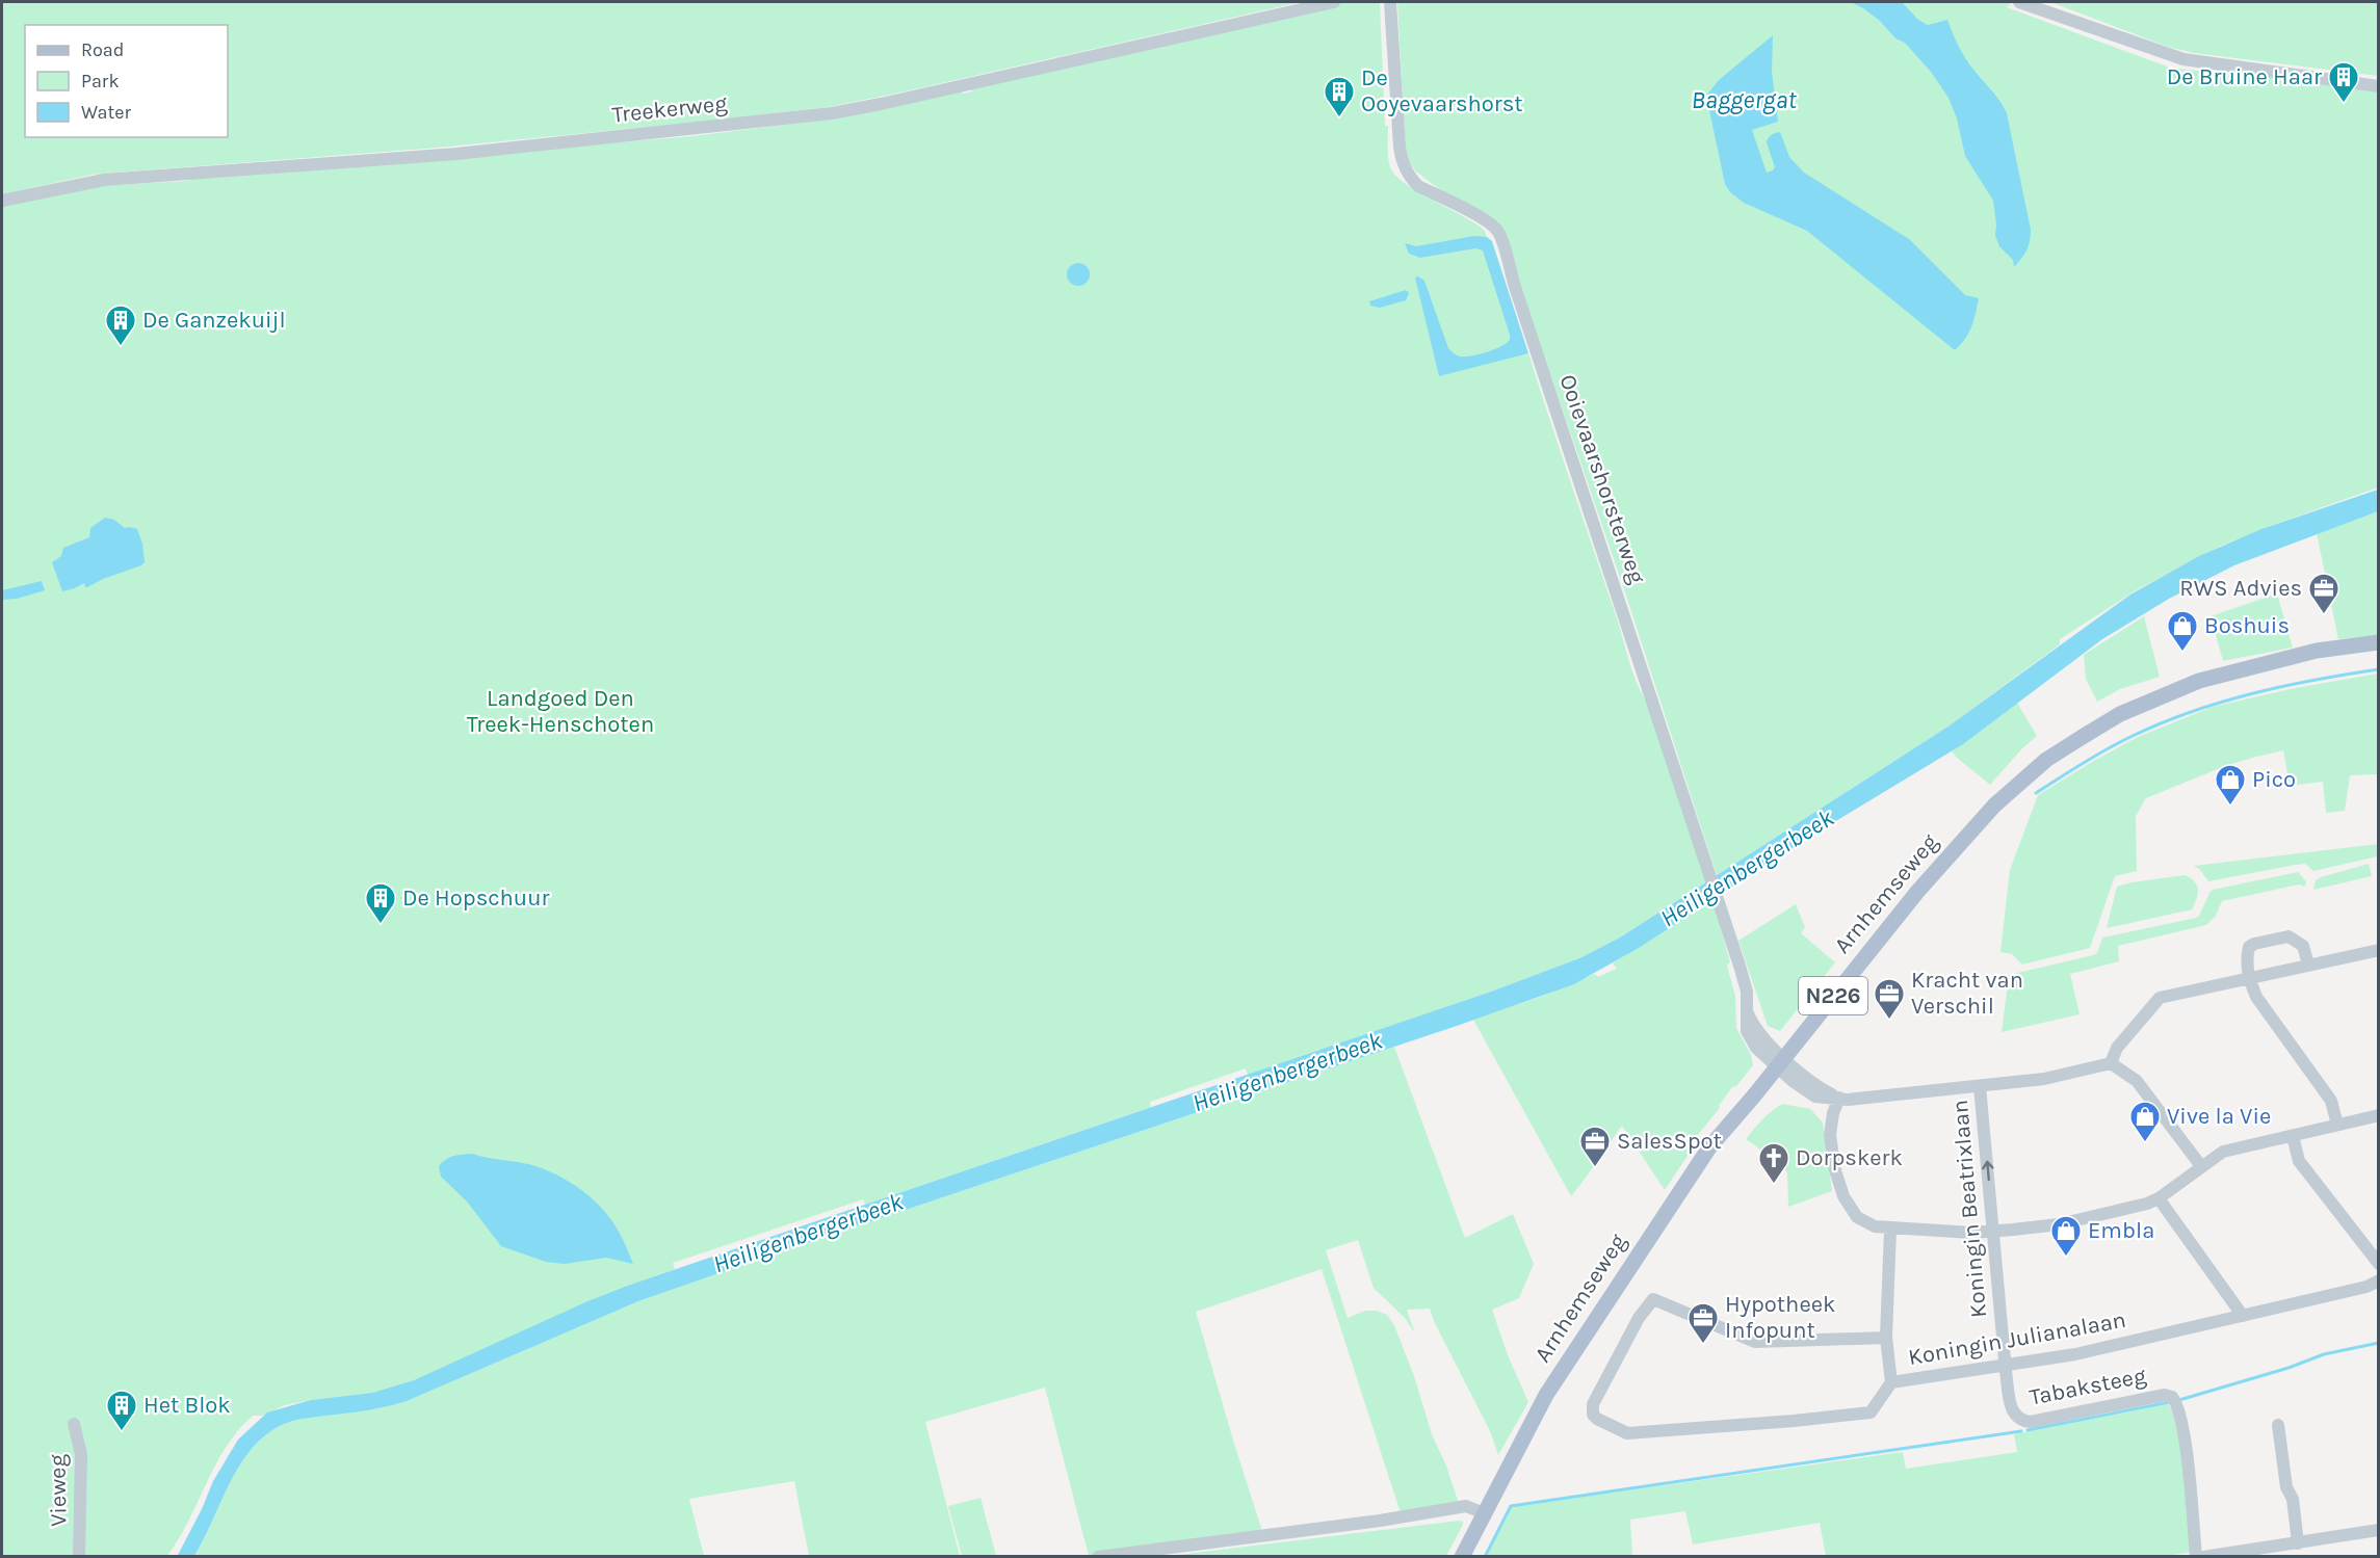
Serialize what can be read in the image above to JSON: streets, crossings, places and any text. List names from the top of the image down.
{
  "streets": {
    "main road": ["Arnhemseweg", "N226"],
    "street": [
      "Treekerweg",
      "Ooievaarshorsterweg",
      "Koningin Beatrixlaan",
      "Koningin Julianalaan",
      "Tabaksteeg",
      "Vieweg"
    ]
  },
  "crossings": [
    ["Ooievaarshorsterweg", "Arnhemseweg"],
    ["Ooievaarshorsterweg", "Koningin Beatrixlaan"],
    ["Koningin Beatrixlaan", "Koningin Julianalaan"],
    ["Koningin Beatrixlaan", "Tabaksteeg"],
    ["Koningin Julianalaan", "Tabaksteeg"]
  ],
  "one_way": ["Koningin Beatrixlaan"],
  "water": ["Baggergat", "Heiligenbergerbeek"],
  "parks": ["Landgoed Den Treek-Henschoten"],
  "places": {
    "building": [
      "De Bruine Haar",
      "De Ooyevaarshorst",
      "De Ganzekuijl",
      "De Hopschuur",
      "Het Blok"
    ],
    "office": [
      "RWS Advies",
      "Kracht van Verschil",
      "SalesSpot",
      "Hypotheek Infopunt"
    ],
    "shop": [
      "Boshuis",
      "Pico",
      "Vive la Vie",
      "Embla"
    ],
    "church": ["Dorpskerk"]
  },
  "legend": ["Road", "Park", "Water"]
}
